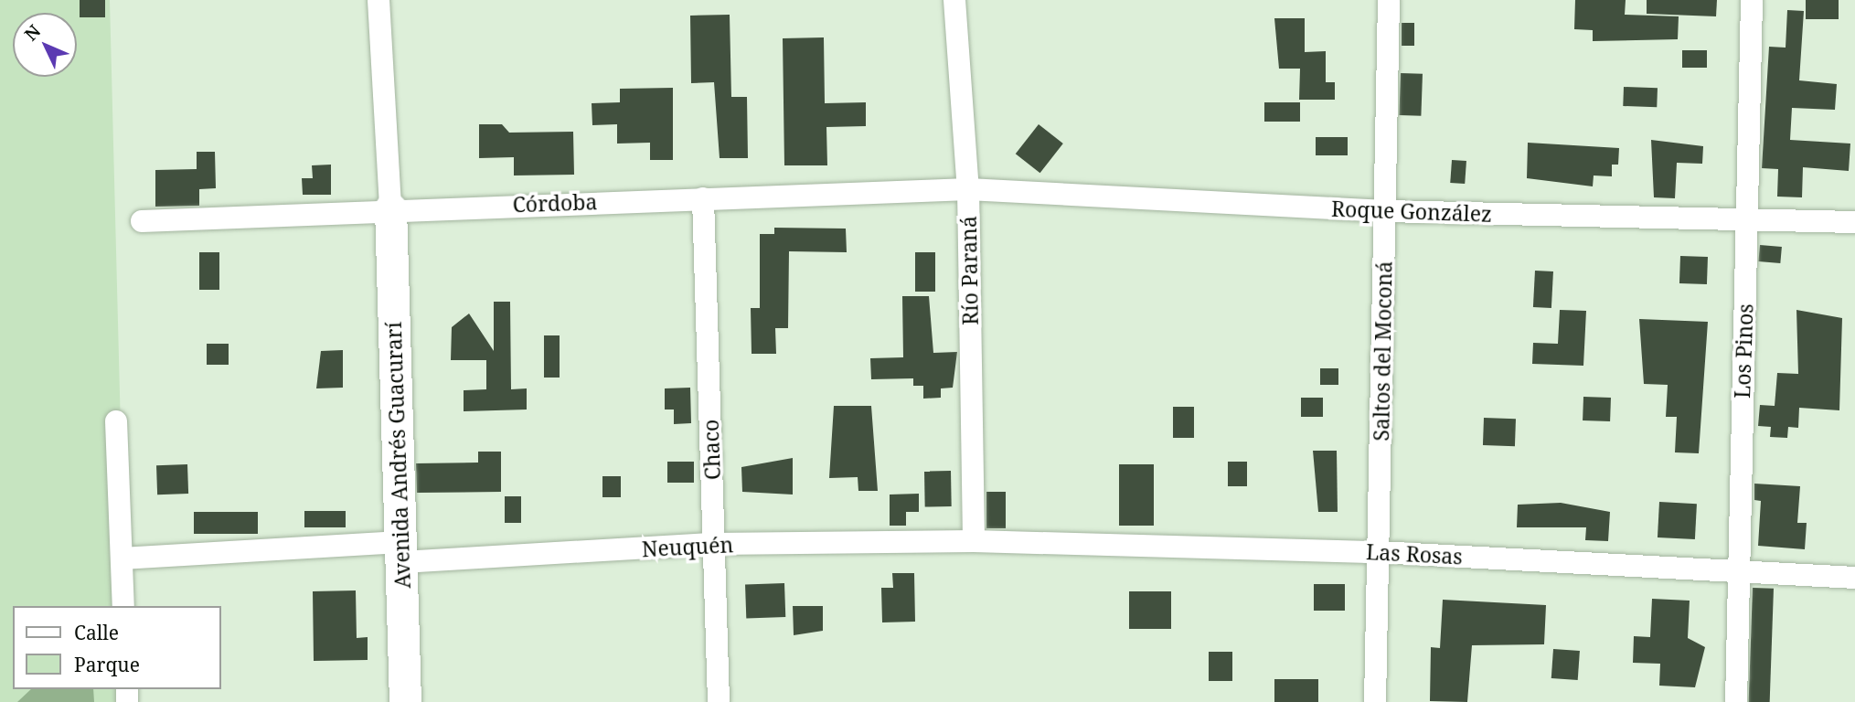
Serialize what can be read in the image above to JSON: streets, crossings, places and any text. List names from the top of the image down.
{
  "streets": {
    "street": [
      "Córdoba",
      "Roque González",
      "Río Paraná",
      "Saltos del Moconá",
      "Los Pinos",
      "Chaco",
      "Avenida Andrés Guacurarí",
      "Neuquén",
      "Las Rosas"
    ]
  },
  "crossings": [
    ["Córdoba", "Roque González"],
    ["Córdoba", "Río Paraná"],
    ["Córdoba", "Chaco"],
    ["Córdoba", "Avenida Andrés Guacurarí"],
    ["Roque González", "Río Paraná"],
    ["Roque González", "Saltos del Moconá"],
    ["Roque González", "Los Pinos"],
    ["Río Paraná", "Neuquén"],
    ["Río Paraná", "Las Rosas"],
    ["Saltos del Moconá", "Las Rosas"],
    ["Los Pinos", "Las Rosas"],
    ["Chaco", "Neuquén"],
    ["Avenida Andrés Guacurarí", "Neuquén"],
    ["Neuquén", "Las Rosas"]
  ],
  "legend": ["Calle", "Parque"],
  "north": "top left"
}
